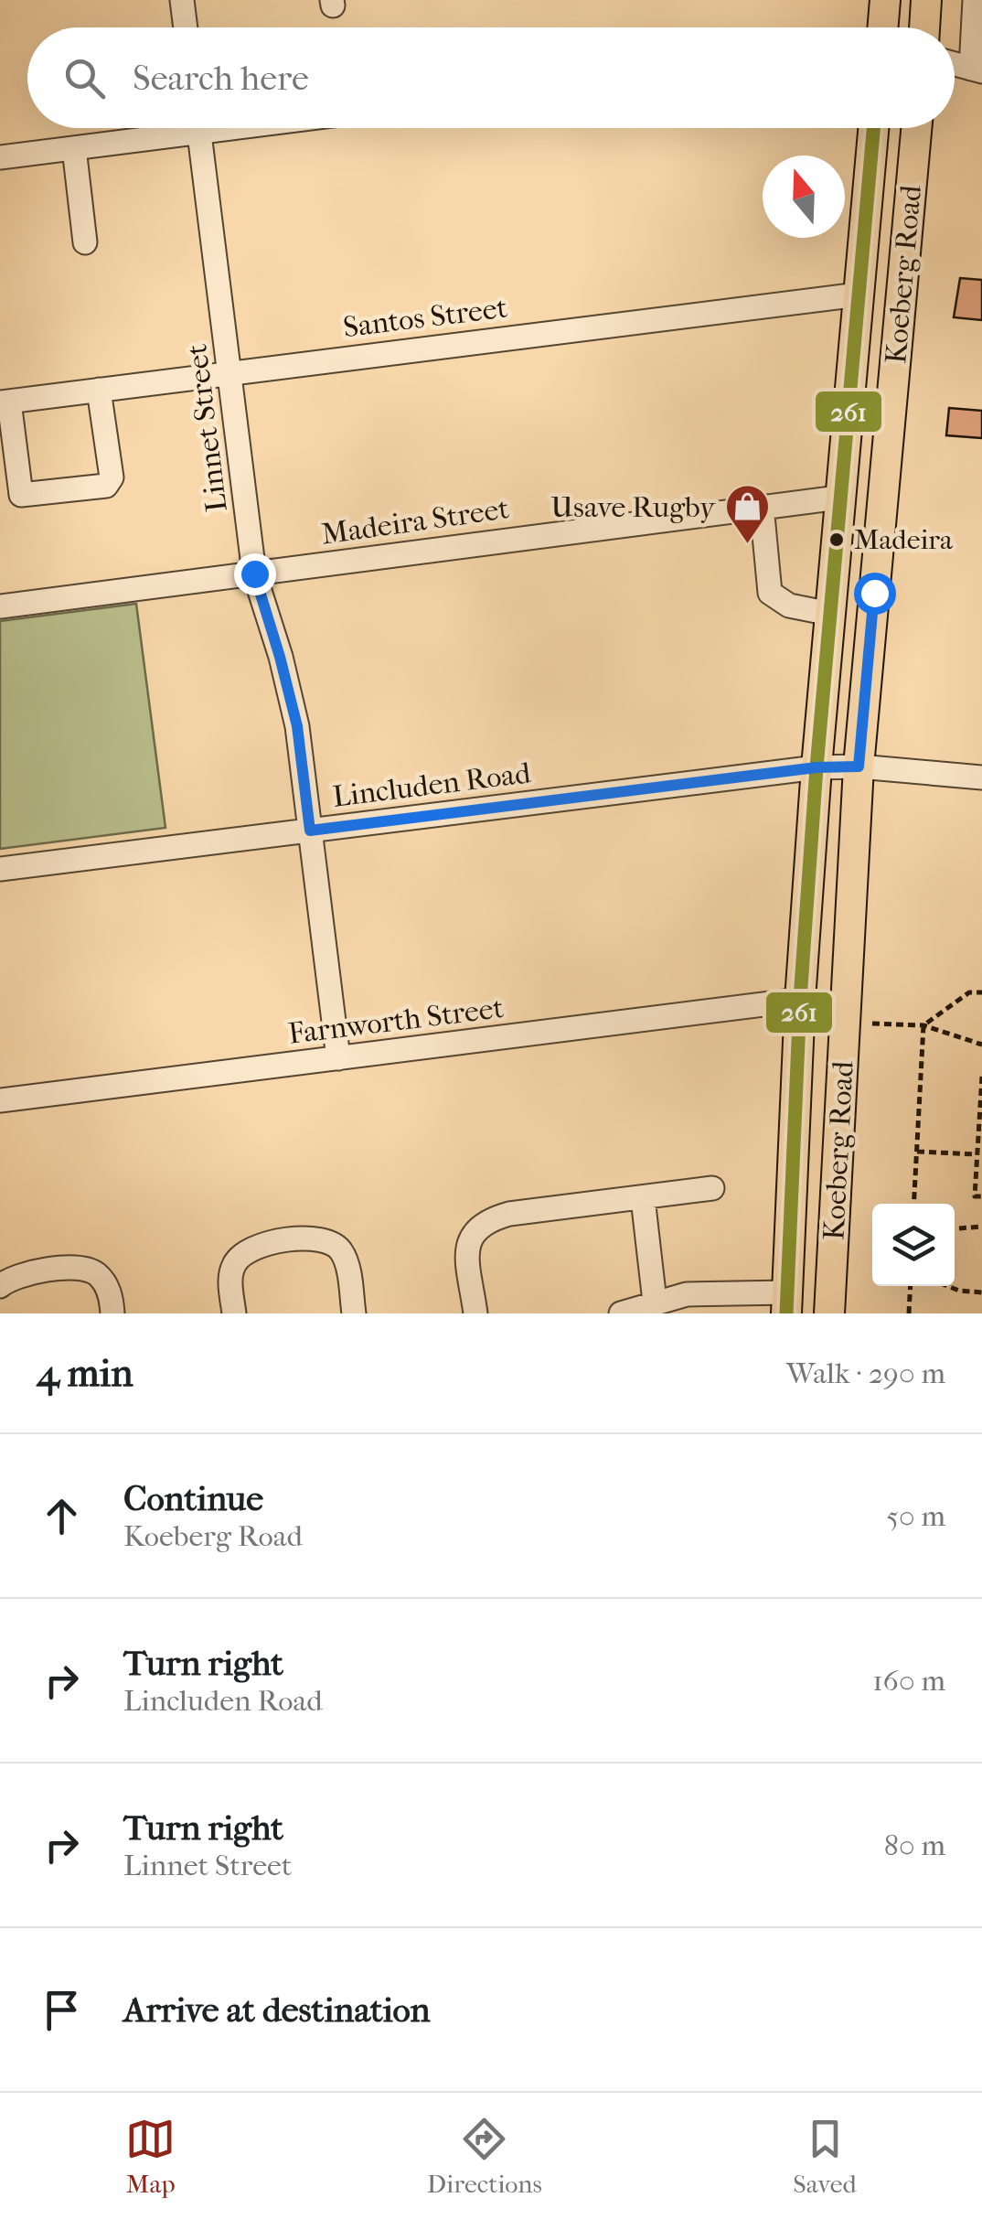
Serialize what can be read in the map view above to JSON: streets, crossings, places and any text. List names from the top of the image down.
{
  "streets": {
    "main road": ["Koeberg Road"],
    "street": [
      "Santos Street",
      "Linnet Street",
      "Madeira Street",
      "Lincluden Road",
      "Farnworth Street"
    ]
  },
  "crossings": [
    ["Koeberg Road", "Santos Street"],
    ["Koeberg Road", "Madeira Street"],
    ["Koeberg Road", "Lincluden Road"],
    ["Koeberg Road", "Farnworth Street"],
    ["Santos Street", "Linnet Street"],
    ["Linnet Street", "Madeira Street"],
    ["Linnet Street", "Lincluden Road"],
    ["Linnet Street", "Farnworth Street"]
  ],
  "places": {
    "other": ["Madeira"],
    "shop": ["Usave Rugby"]
  },
  "lines": ["transit line 261"],
  "north": "top",
  "page": {
    "search": "Search here",
    "heading": ["4 min", "Walk · 290 m"],
    "list": [
      ["Continue", "Koeberg Road", "50 m"],
      ["Turn right", "Lincluden Road", "160 m"],
      ["Turn right", "Linnet Street", "80 m"],
      "Arrive at destination"
    ],
    "nav": ["Map", "Directions", "Saved"]
  }
}
